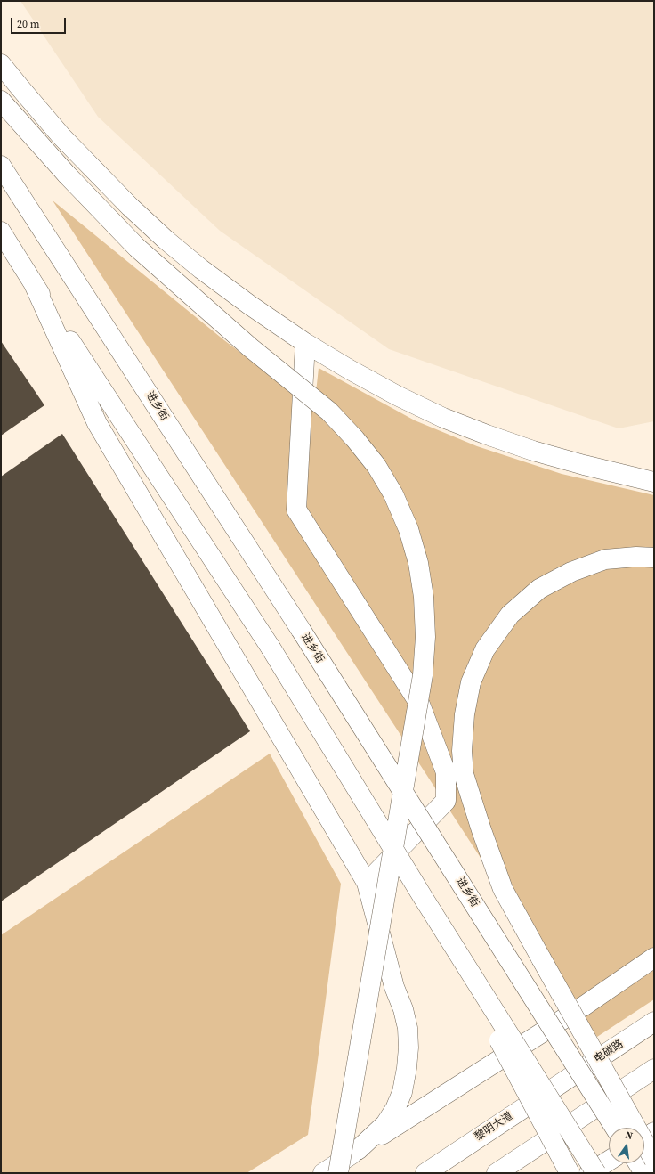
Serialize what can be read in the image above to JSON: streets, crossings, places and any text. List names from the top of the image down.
{
  "streets": {
    "highway": ["进乡街", "电碳路", "黎明大道"]
  },
  "crossings": [
    ["电碳路", "黎明大道"]
  ],
  "scale_bar": "20 m",
  "north": "top"
}
